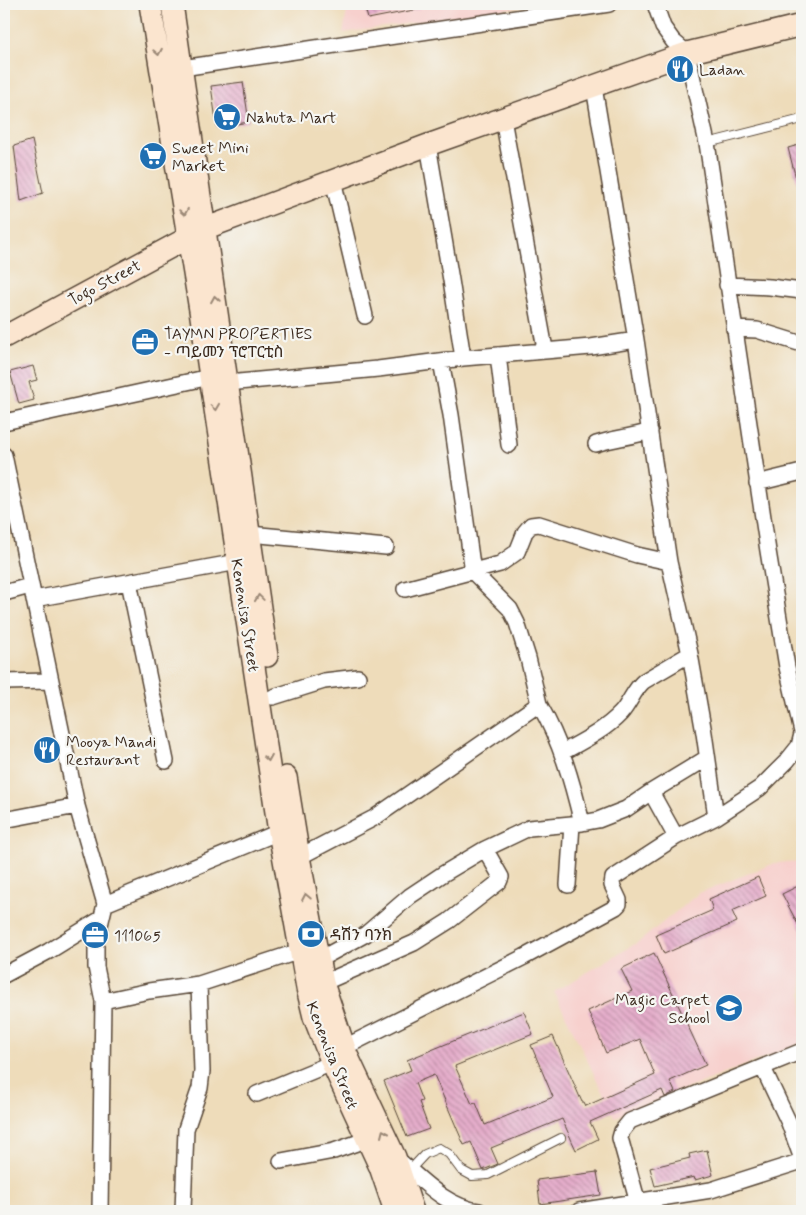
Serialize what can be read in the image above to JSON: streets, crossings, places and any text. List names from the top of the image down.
{
  "streets": {
    "main road": ["Togo Street", "Kenenisa Street"]
  },
  "crossings": [
    ["Togo Street", "Kenenisa Street"]
  ],
  "places": {
    "restaurant": ["Ladan", "Mooya Mandi Restaurant"],
    "supermarket": ["Nahuta Mart", "Sweet Mini Market"],
    "office": ["TAYMN PROPERTIES - ጣይመን ፕሮፐርቲስ", "111065"],
    "bank": ["ዳሽን ባንክ"],
    "school or university": ["Magic Carpet School"]
  }
}
